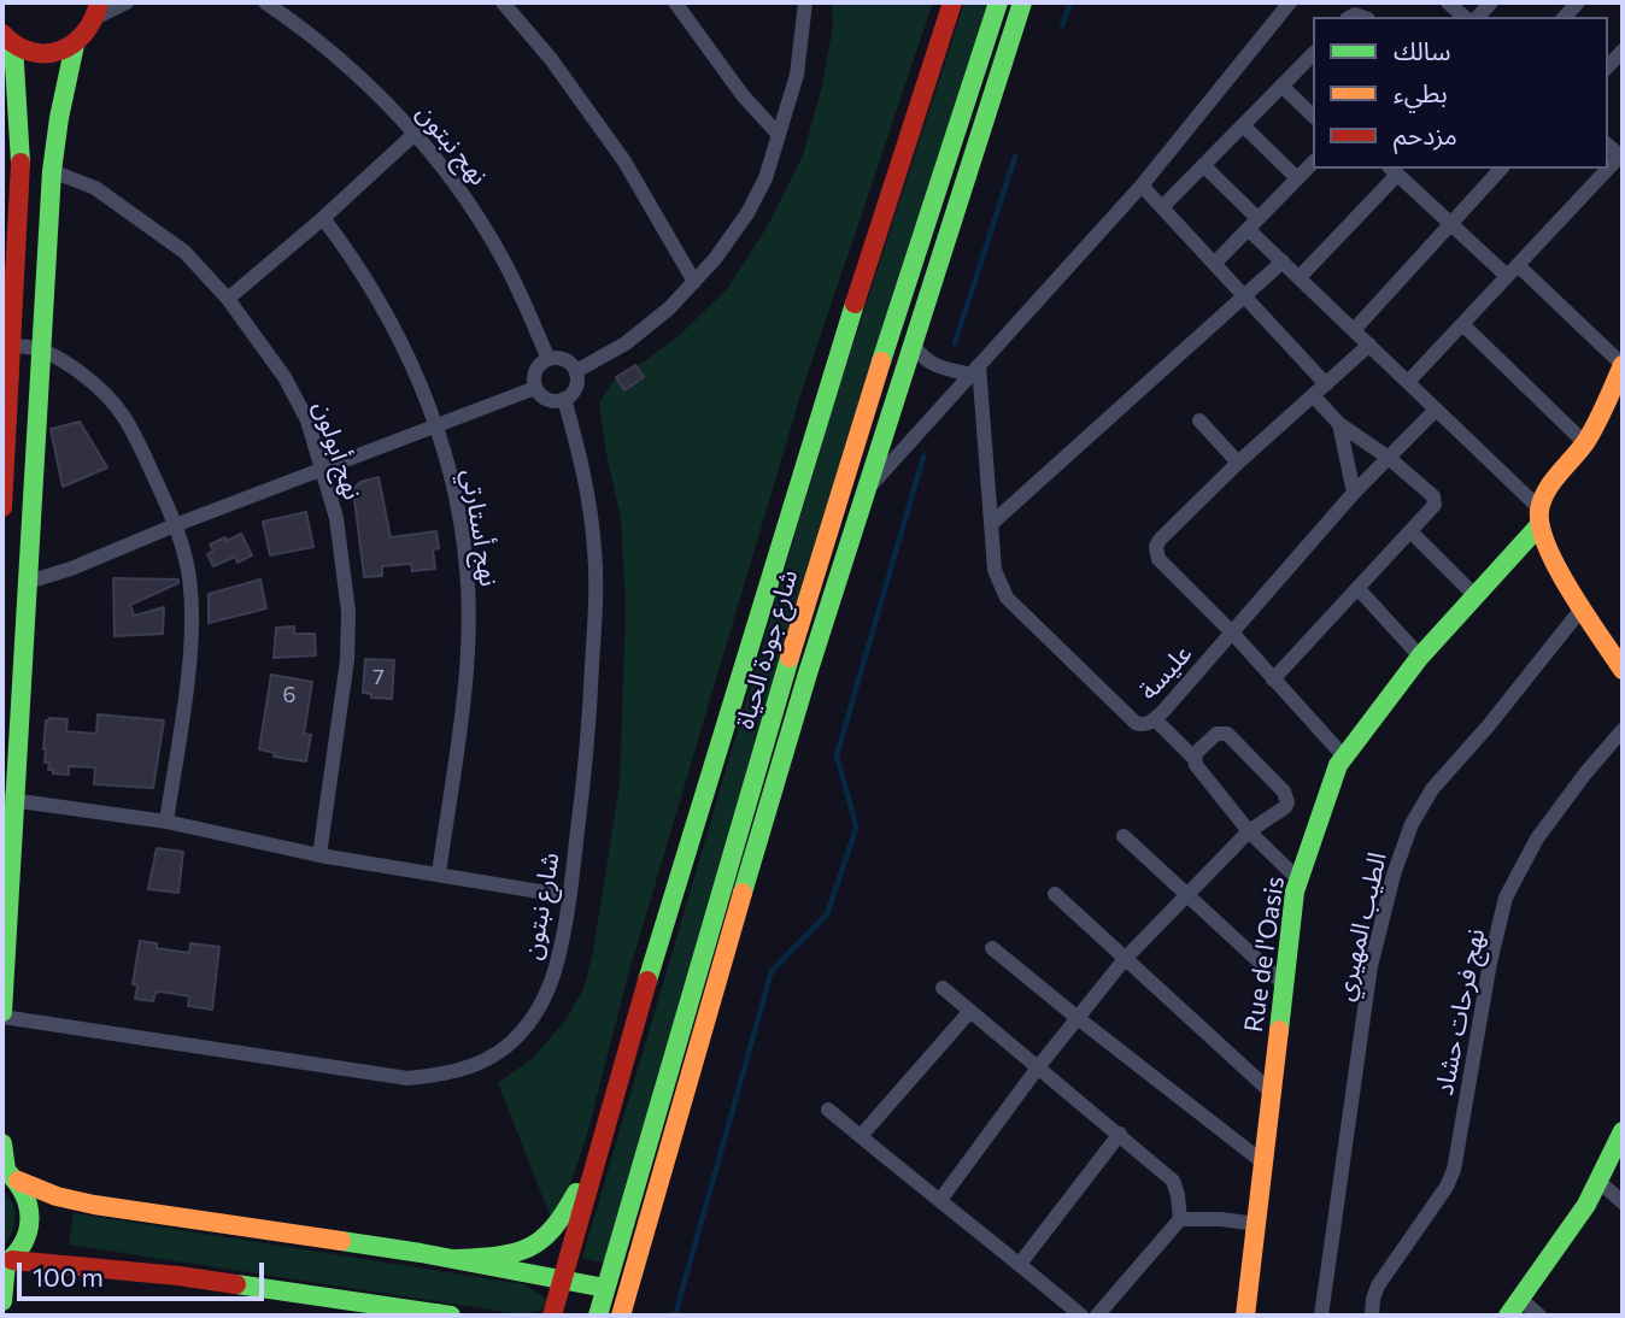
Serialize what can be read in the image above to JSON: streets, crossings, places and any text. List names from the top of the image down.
{
  "streets": {
    "main road": ["شارع جودة الحياة", "Rue de l'Oasis"],
    "street": [
      "نهج نبتون",
      "نهج أبولون",
      "نهج أستارتي",
      "عليسة",
      "شارع نبتون",
      "الطيب المهيري",
      "نهج فرحات حشاد"
    ]
  },
  "crossings": [
    ["نهج نبتون", "شارع نبتون"]
  ],
  "house_numbers": ["7", "6"],
  "legend": ["سالك", "بطيء", "مزدحم"],
  "scale_bar": "100 m"
}
